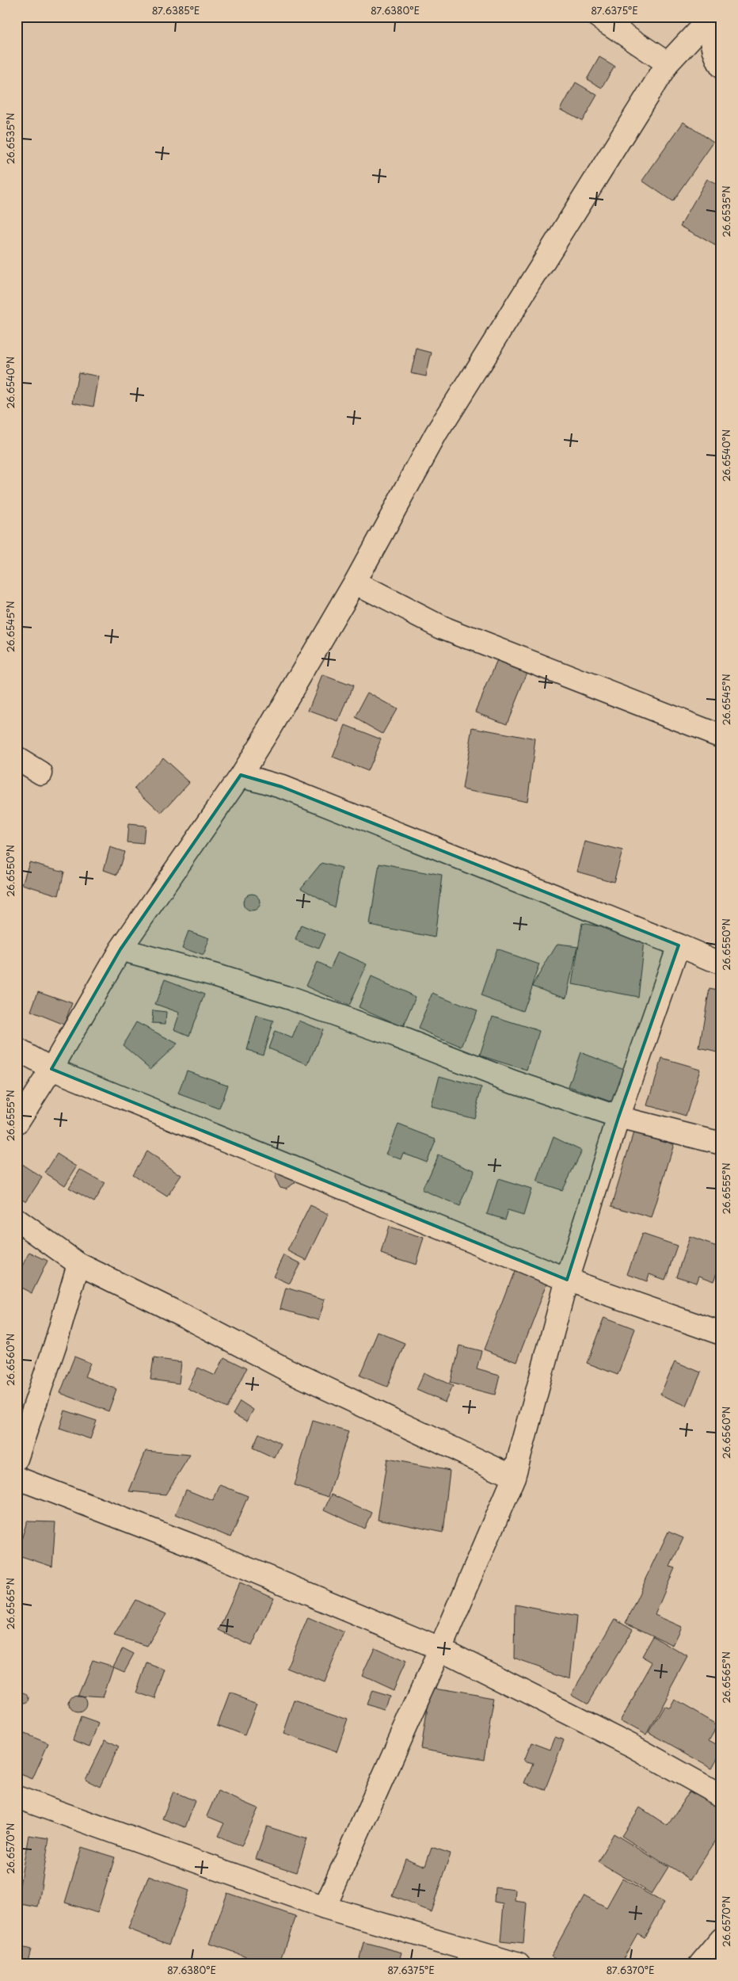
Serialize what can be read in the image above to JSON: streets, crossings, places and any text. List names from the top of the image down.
{
  "coordinates": [
    "87.6385°E",
    "87.6380°E",
    "87.6375°E",
    "26.6535°N",
    "26.6540°N",
    "26.6545°N",
    "26.6550°N",
    "26.6555°N",
    "26.6560°N",
    "26.6565°N",
    "26.6570°N",
    "87.6370°E"
  ]
}
